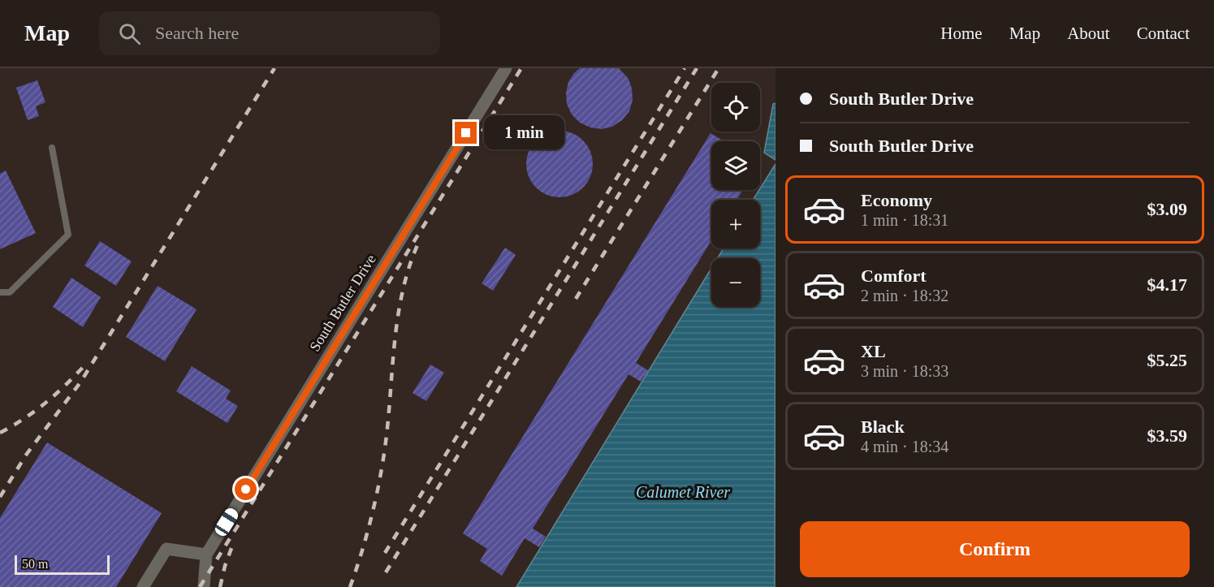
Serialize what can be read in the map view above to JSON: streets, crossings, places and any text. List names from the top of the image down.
{
  "streets": {
    "street": ["South Butler Drive"]
  },
  "water": ["Calumet River"],
  "scale_bar": "50 m",
  "page": {
    "header": "Map",
    "search": "Search here",
    "nav": [
      "Home",
      "Map",
      "About",
      "Contact"
    ],
    "banner": ["South Butler Drive", "South Butler Drive"],
    "map_buttons": ["+", "−"],
    "bubble": "1 min",
    "list": [
      {
        "name": "Economy",
        "note": "1 min · 18:31",
        "value": "$3.09"
      },
      {
        "name": "Comfort",
        "note": "2 min · 18:32",
        "value": "$4.17"
      },
      {
        "name": "XL",
        "note": "3 min · 18:33",
        "value": "$5.25"
      },
      {
        "name": "Black",
        "note": "4 min · 18:34",
        "value": "$3.59"
      }
    ],
    "buttons": "Confirm",
    "scale": "50 m"
  }
}
